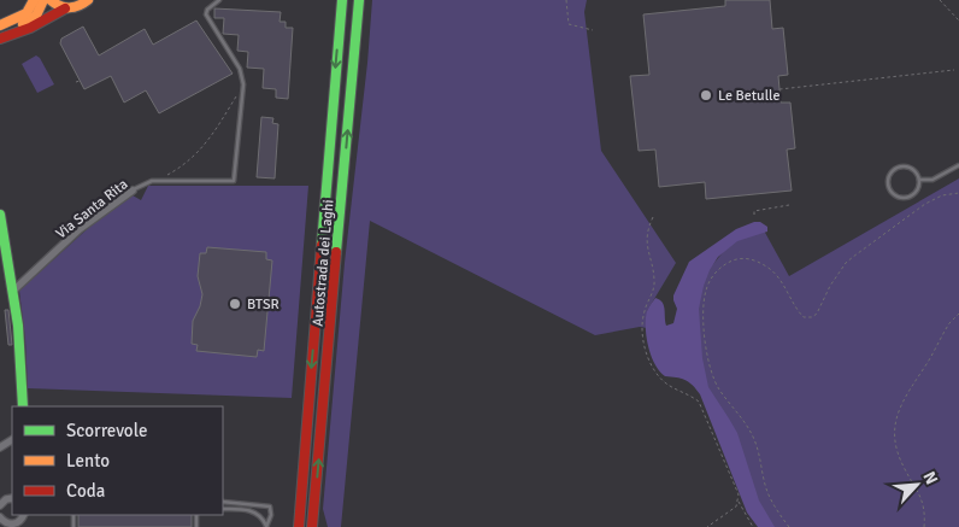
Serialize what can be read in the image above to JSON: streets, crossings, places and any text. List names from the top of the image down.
{
  "streets": {
    "main road": ["Autostrada dei Laghi"],
    "street": ["Via Santa Rita"]
  },
  "places": ["Le Betulle", "BTSR"],
  "legend": ["Scorrevole", "Lento", "Coda"],
  "north": "top right"
}
